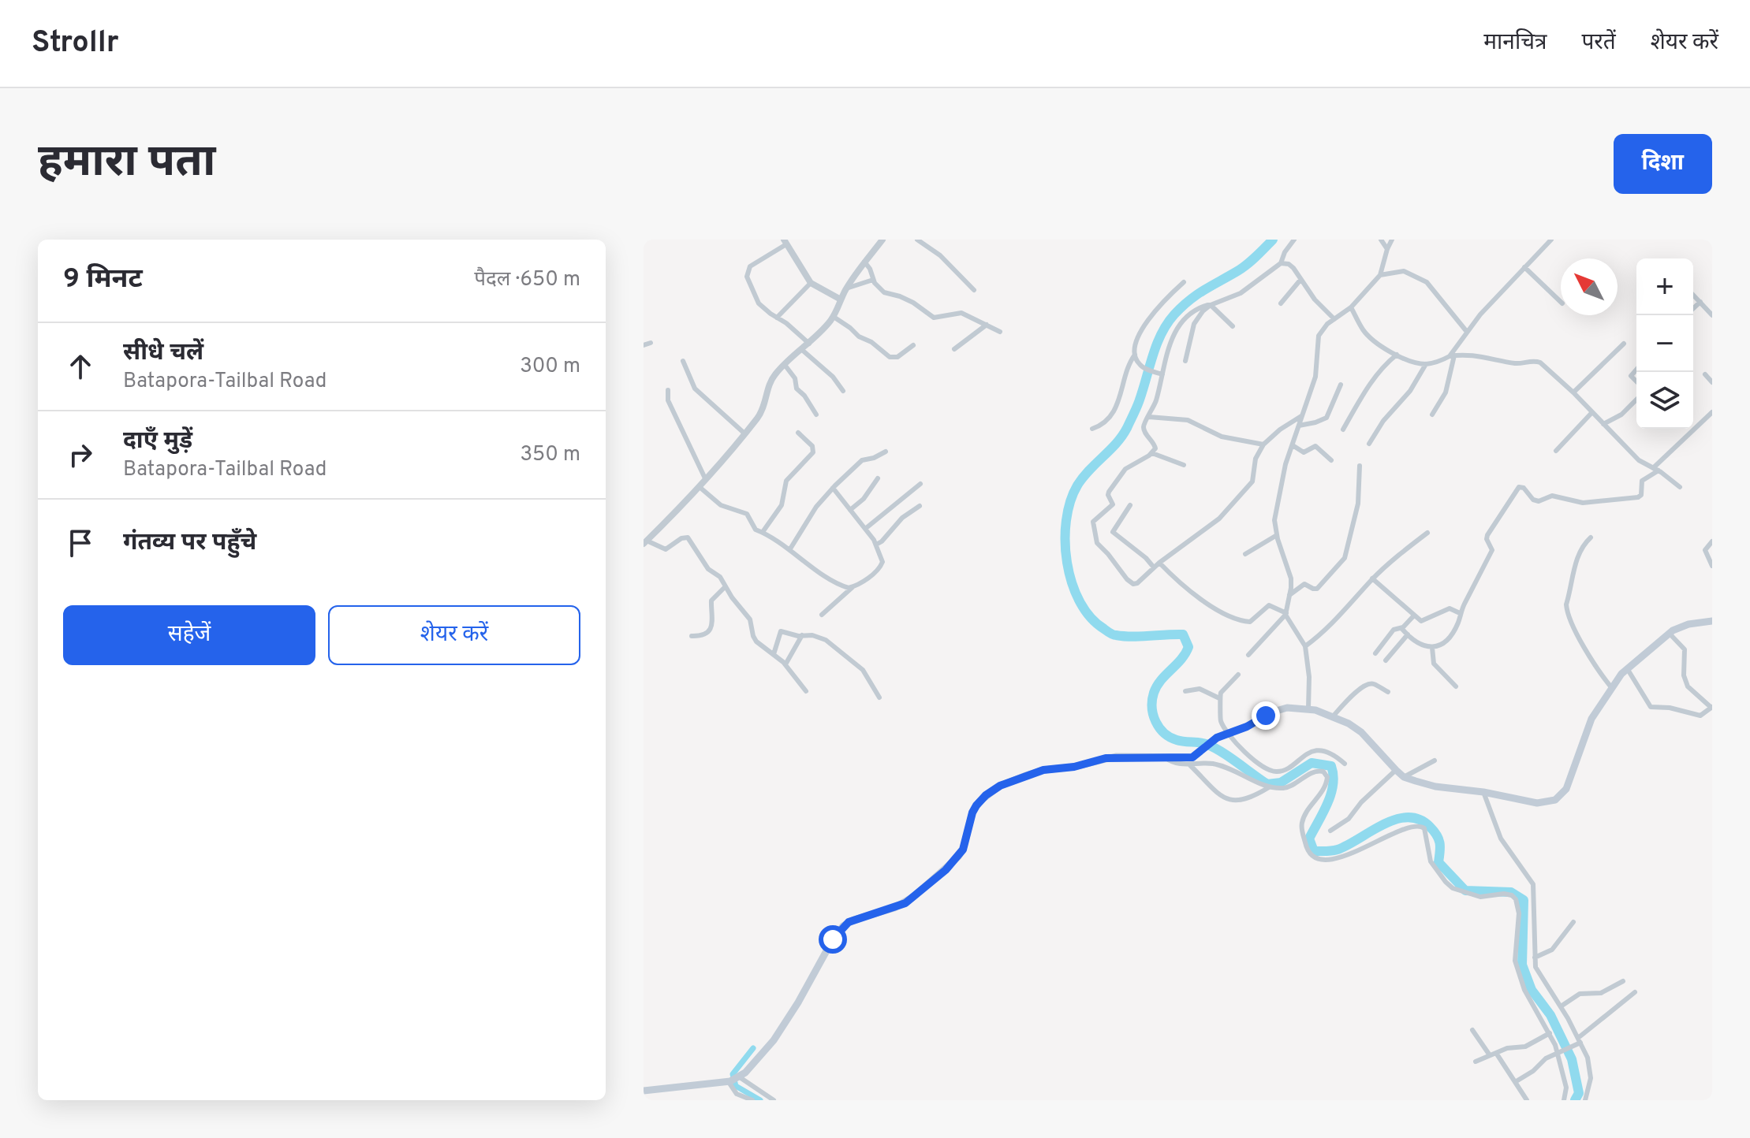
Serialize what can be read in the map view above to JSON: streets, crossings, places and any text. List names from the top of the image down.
{
  "north": "top left",
  "page": {
    "header": "Strollr",
    "nav": ["मानचित्र", "परतें", "शेयर करें"],
    "buttons": [
      "दिशा",
      ["सहेजें", "शेयर करें"]
    ],
    "title": "हमारा पता",
    "heading": ["9 मिनट", "पैदल · 650 m"],
    "map_buttons": ["+", "−"],
    "list": [
      ["सीधे चलें", "Batapora-Tailbal Road", "300 m"],
      ["दाएँ मुड़ें", "Batapora-Tailbal Road", "350 m"],
      "गंतव्य पर पहुँचे"
    ]
  }
}
